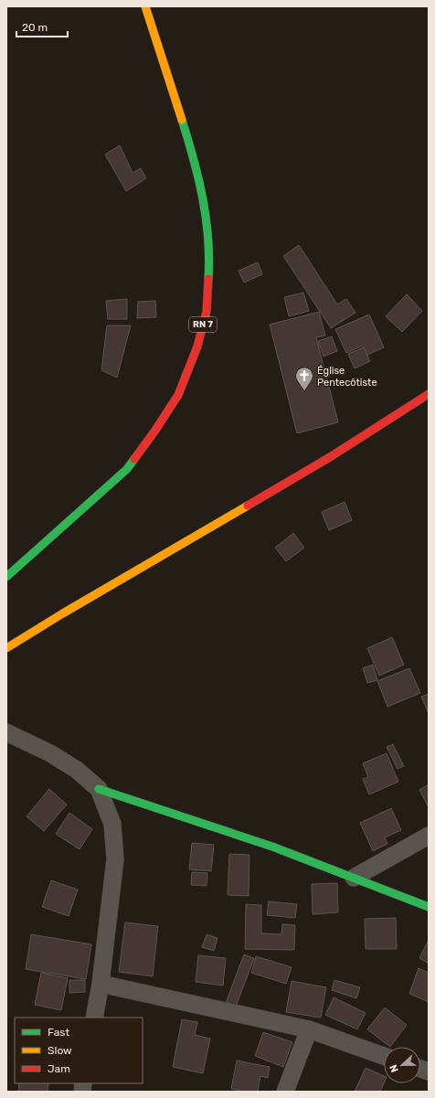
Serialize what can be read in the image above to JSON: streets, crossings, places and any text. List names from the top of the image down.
{
  "streets": {
    "main road": ["RN 7"]
  },
  "places": {
    "church": ["Église Pentecôtiste"]
  },
  "legend": ["Fast", "Slow", "Jam"],
  "scale_bar": "20 m",
  "north": "left"
}
